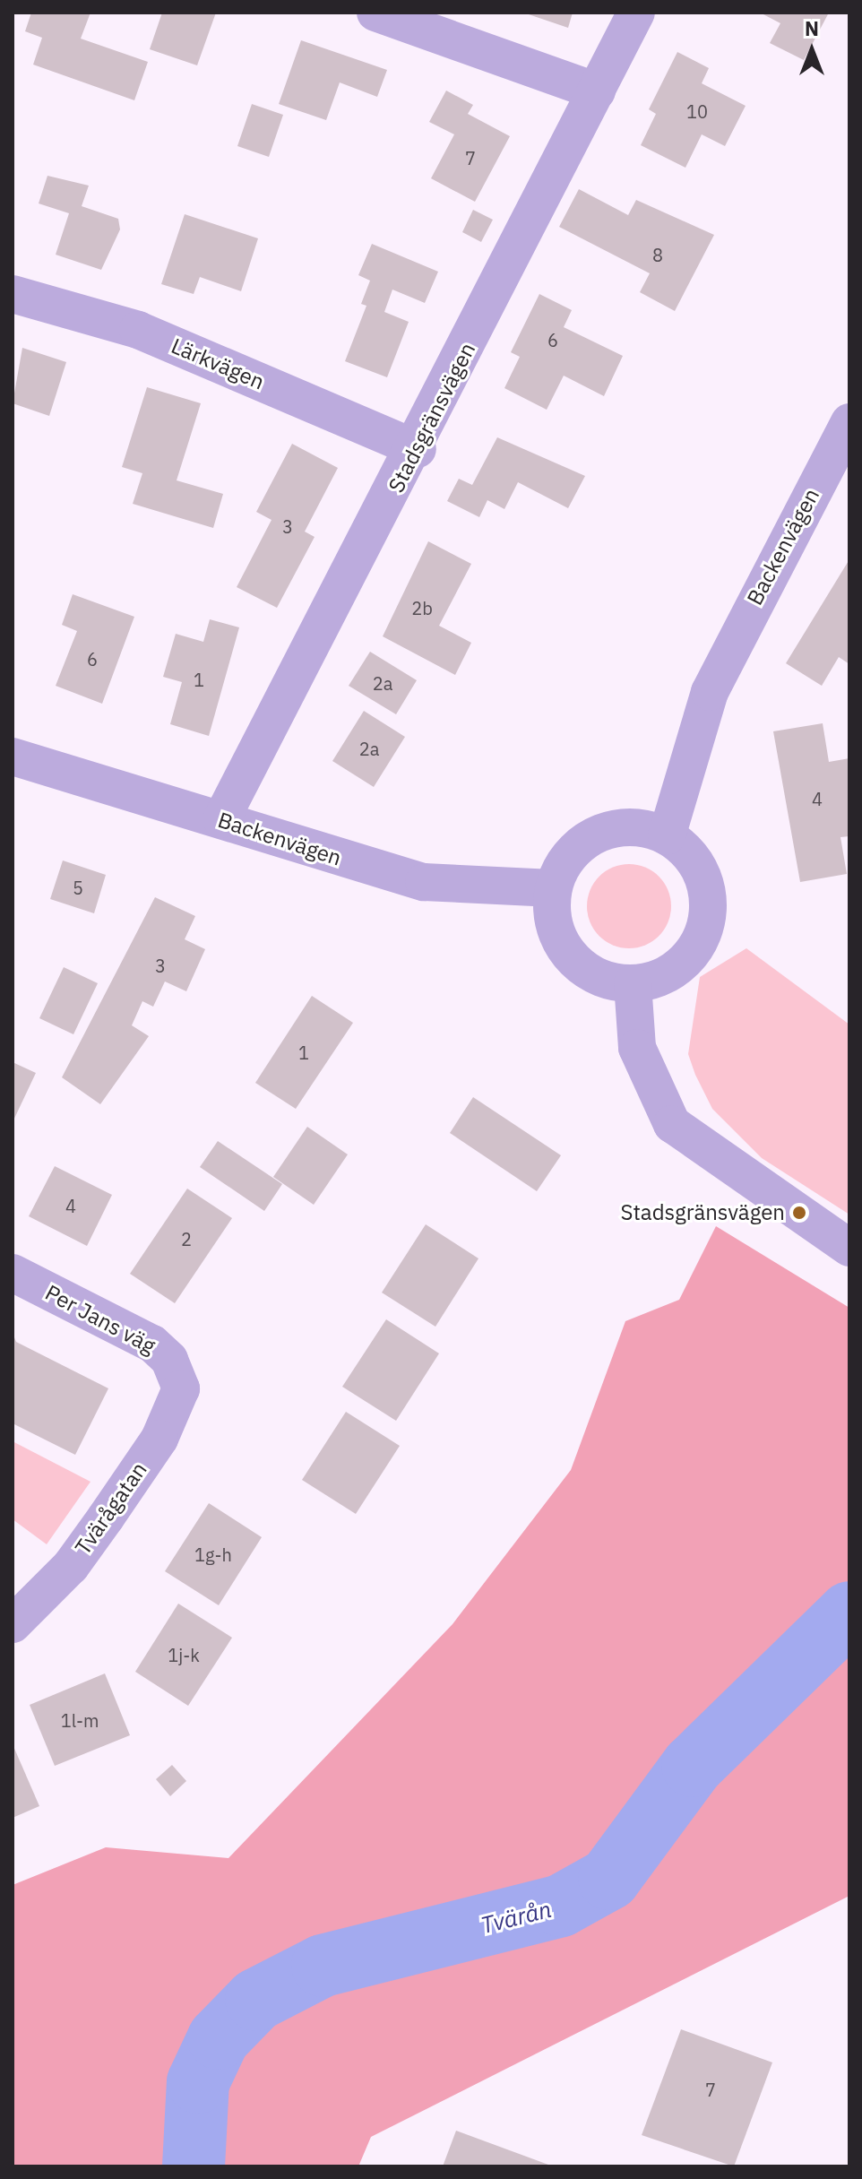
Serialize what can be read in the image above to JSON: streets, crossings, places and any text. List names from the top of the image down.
{
  "streets": {
    "street": [
      "Lärkvägen",
      "Stadsgränsvägen",
      "Backenvägen",
      "Per Jans väg",
      "Tvärågatan"
    ]
  },
  "crossings": [
    ["Lärkvägen", "Stadsgränsvägen"],
    ["Stadsgränsvägen", "Backenvägen"],
    ["Per Jans väg", "Tvärågatan"]
  ],
  "water": ["Tvärån"],
  "places": ["Stadsgränsvägen"],
  "house_numbers": [
    "10",
    "7",
    "8",
    "6",
    "3",
    "2b",
    "6",
    "1",
    "2a",
    "2a",
    "4",
    "5",
    "3",
    "1",
    "4",
    "2",
    "1g-h",
    "1j-k",
    "1l-m",
    "7"
  ],
  "north": "top"
}
